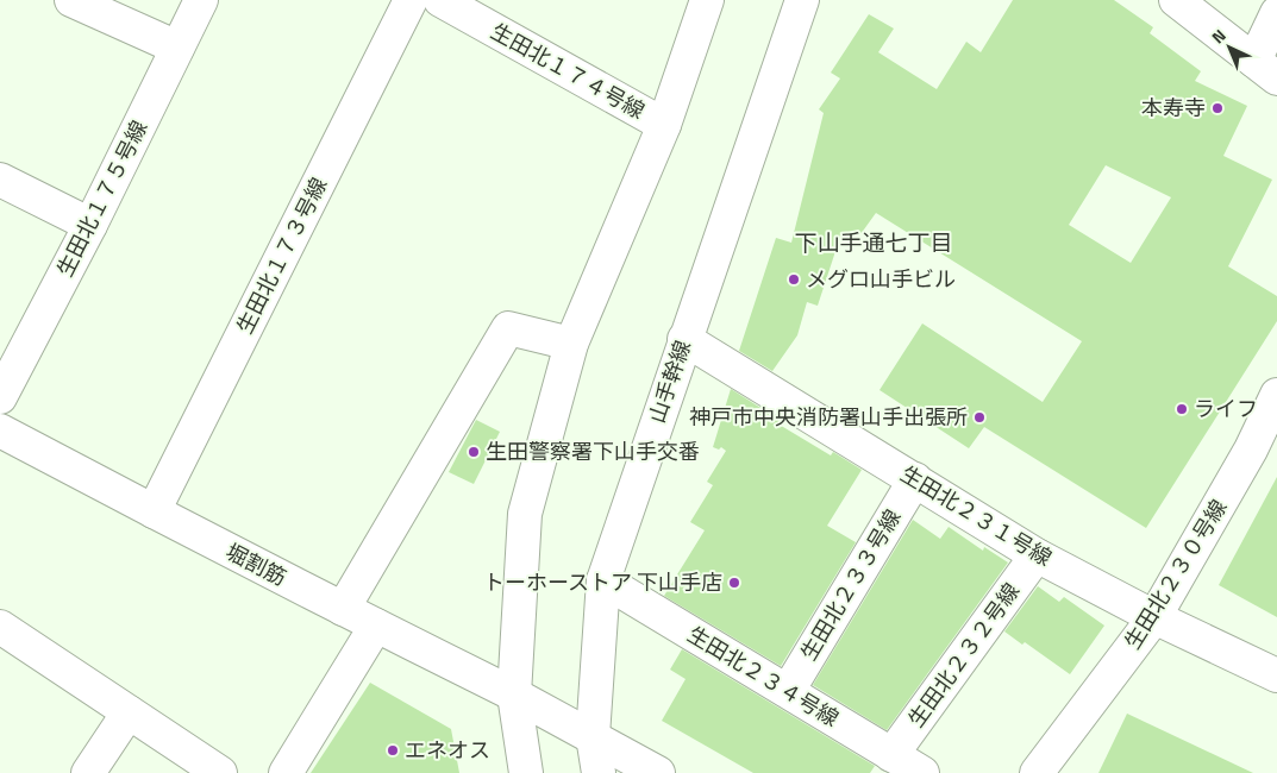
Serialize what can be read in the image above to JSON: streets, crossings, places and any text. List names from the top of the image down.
{
  "streets": {
    "street": [
      "生田北１７４号線",
      "生田北１７５号線",
      "生田北１７３号線",
      "山手幹線",
      "生田北２３１号線",
      "堀割筋",
      "生田北２３０号線",
      "生田北２３３号線",
      "生田北２３２号線",
      "生田北２３４号線"
    ]
  },
  "crossings": [
    ["生田北１７３号線", "堀割筋"],
    ["山手幹線", "生田北２３１号線"],
    ["山手幹線", "堀割筋"],
    ["山手幹線", "生田北２３４号線"],
    ["生田北２３１号線", "生田北２３０号線"],
    ["生田北２３１号線", "生田北２３３号線"],
    ["生田北２３１号線", "生田北２３２号線"],
    ["生田北２３３号線", "生田北２３４号線"],
    ["生田北２３２号線", "生田北２３４号線"]
  ],
  "districts": ["下山手通七丁目"],
  "places": [
    "本寿寺",
    "メグロ山手ビル",
    "ライフ",
    "神戸市中央消防署山手出張所",
    "生田警察署下山手交番",
    "トーホーストア 下山手店",
    "エネオス"
  ],
  "north": "top left"
}
